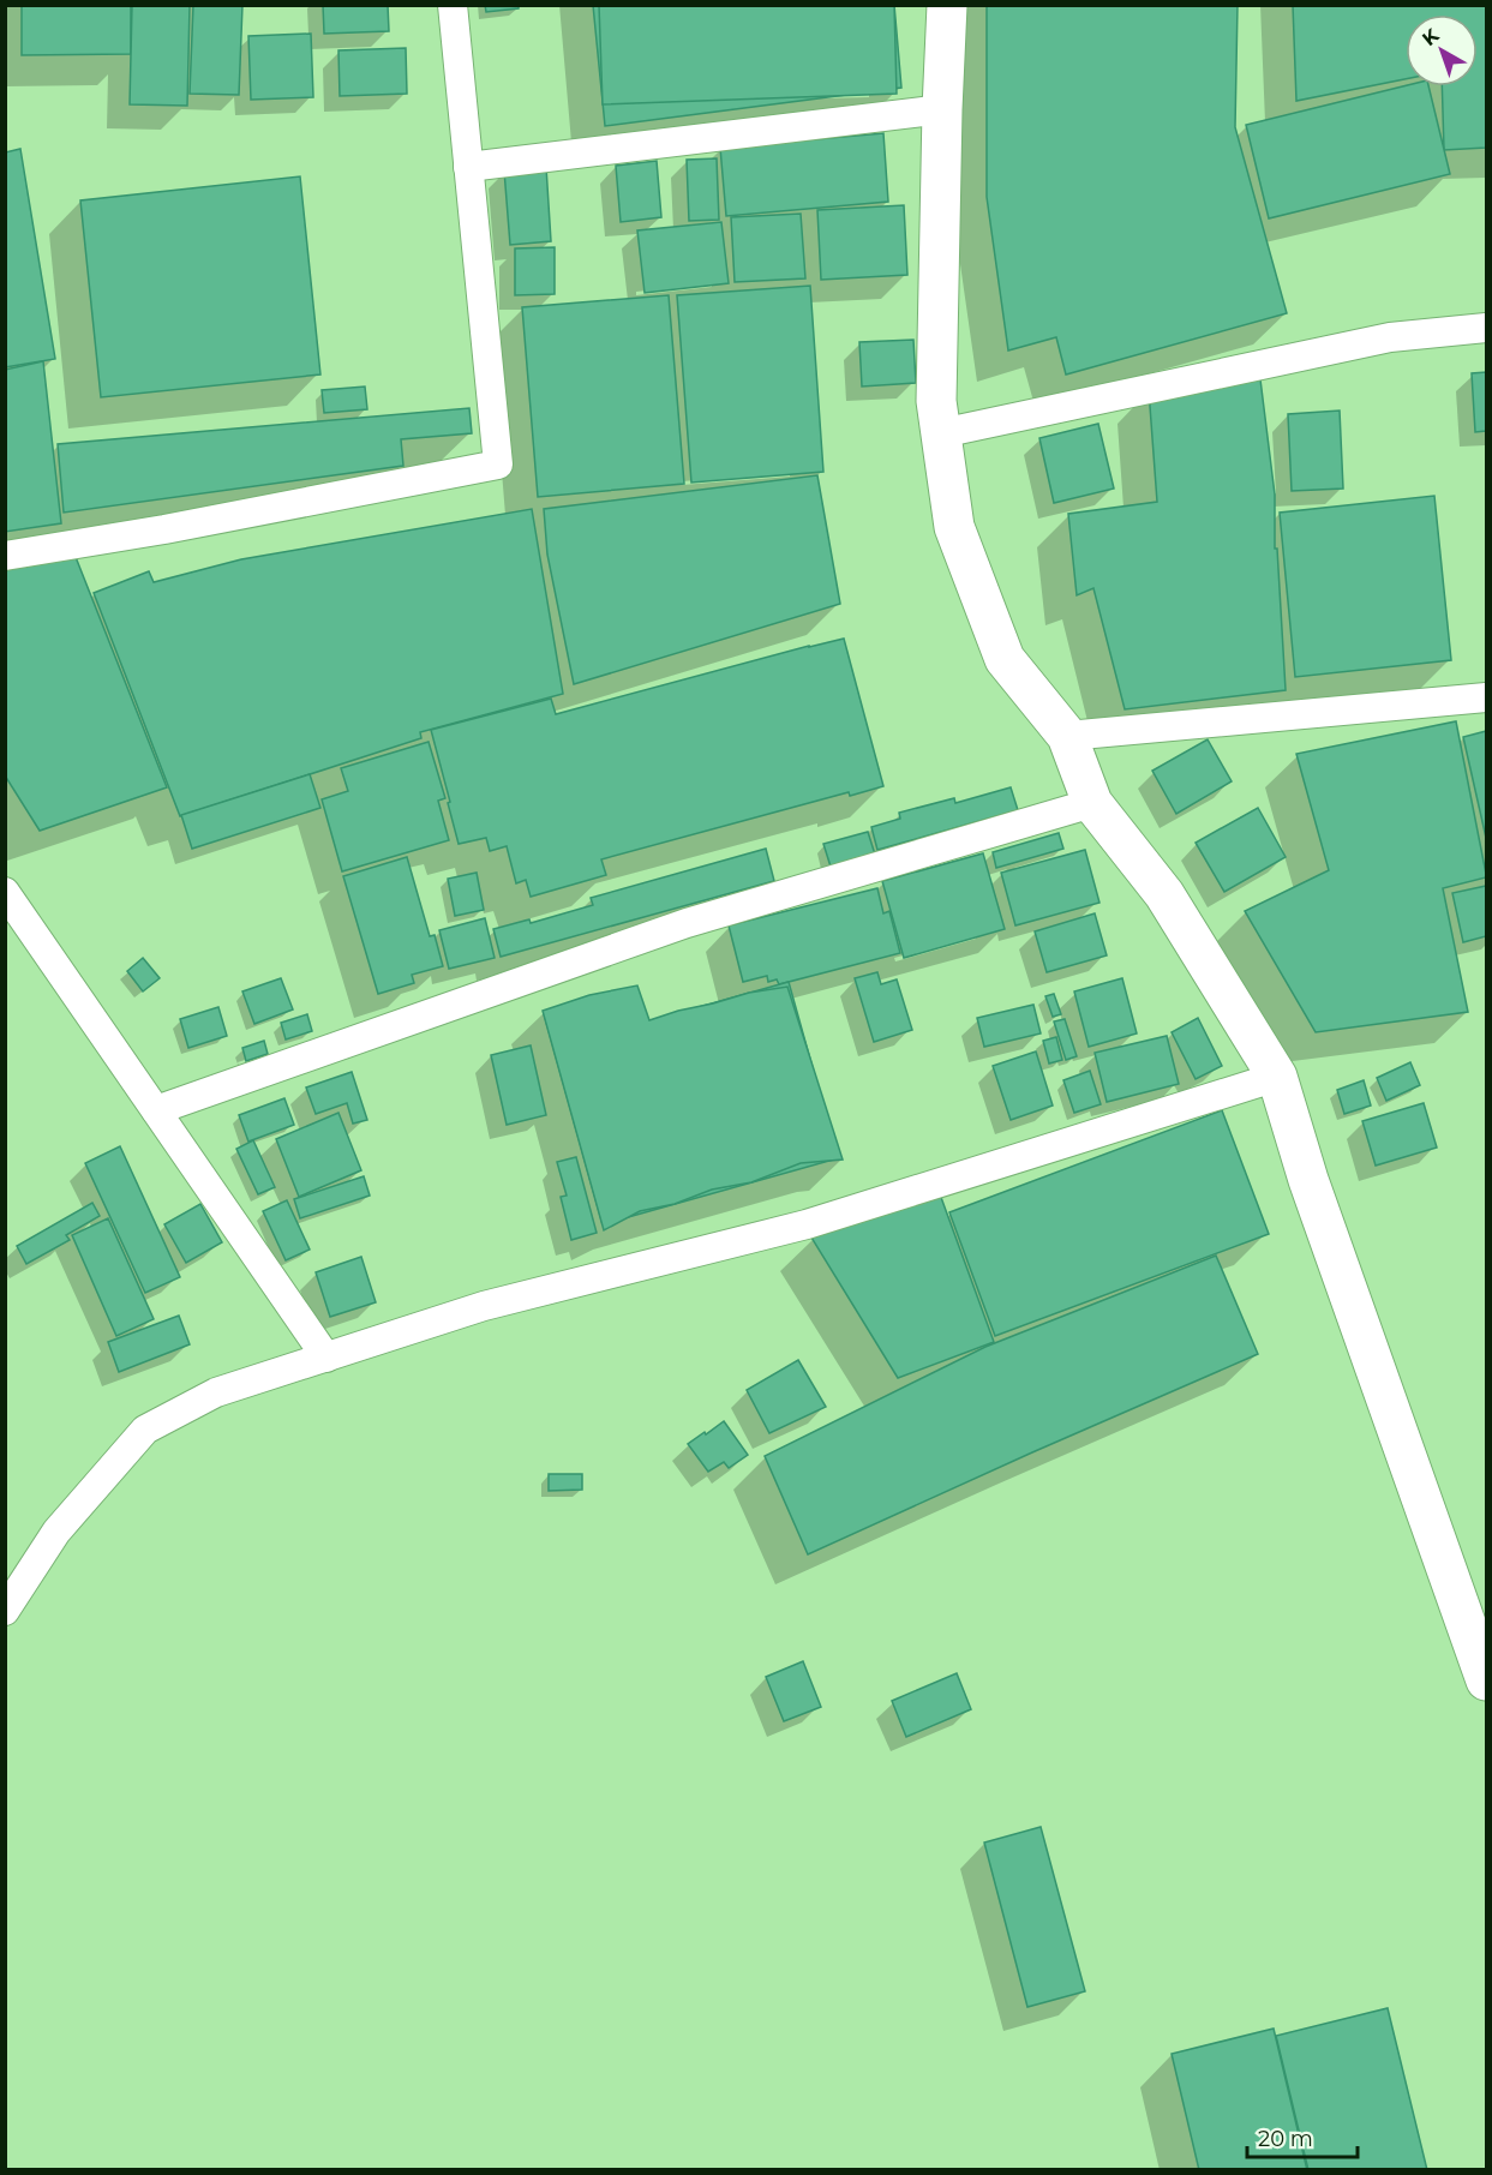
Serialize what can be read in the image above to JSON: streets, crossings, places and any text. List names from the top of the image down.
{
  "scale_bar": "20 m",
  "north": "top left"
}
